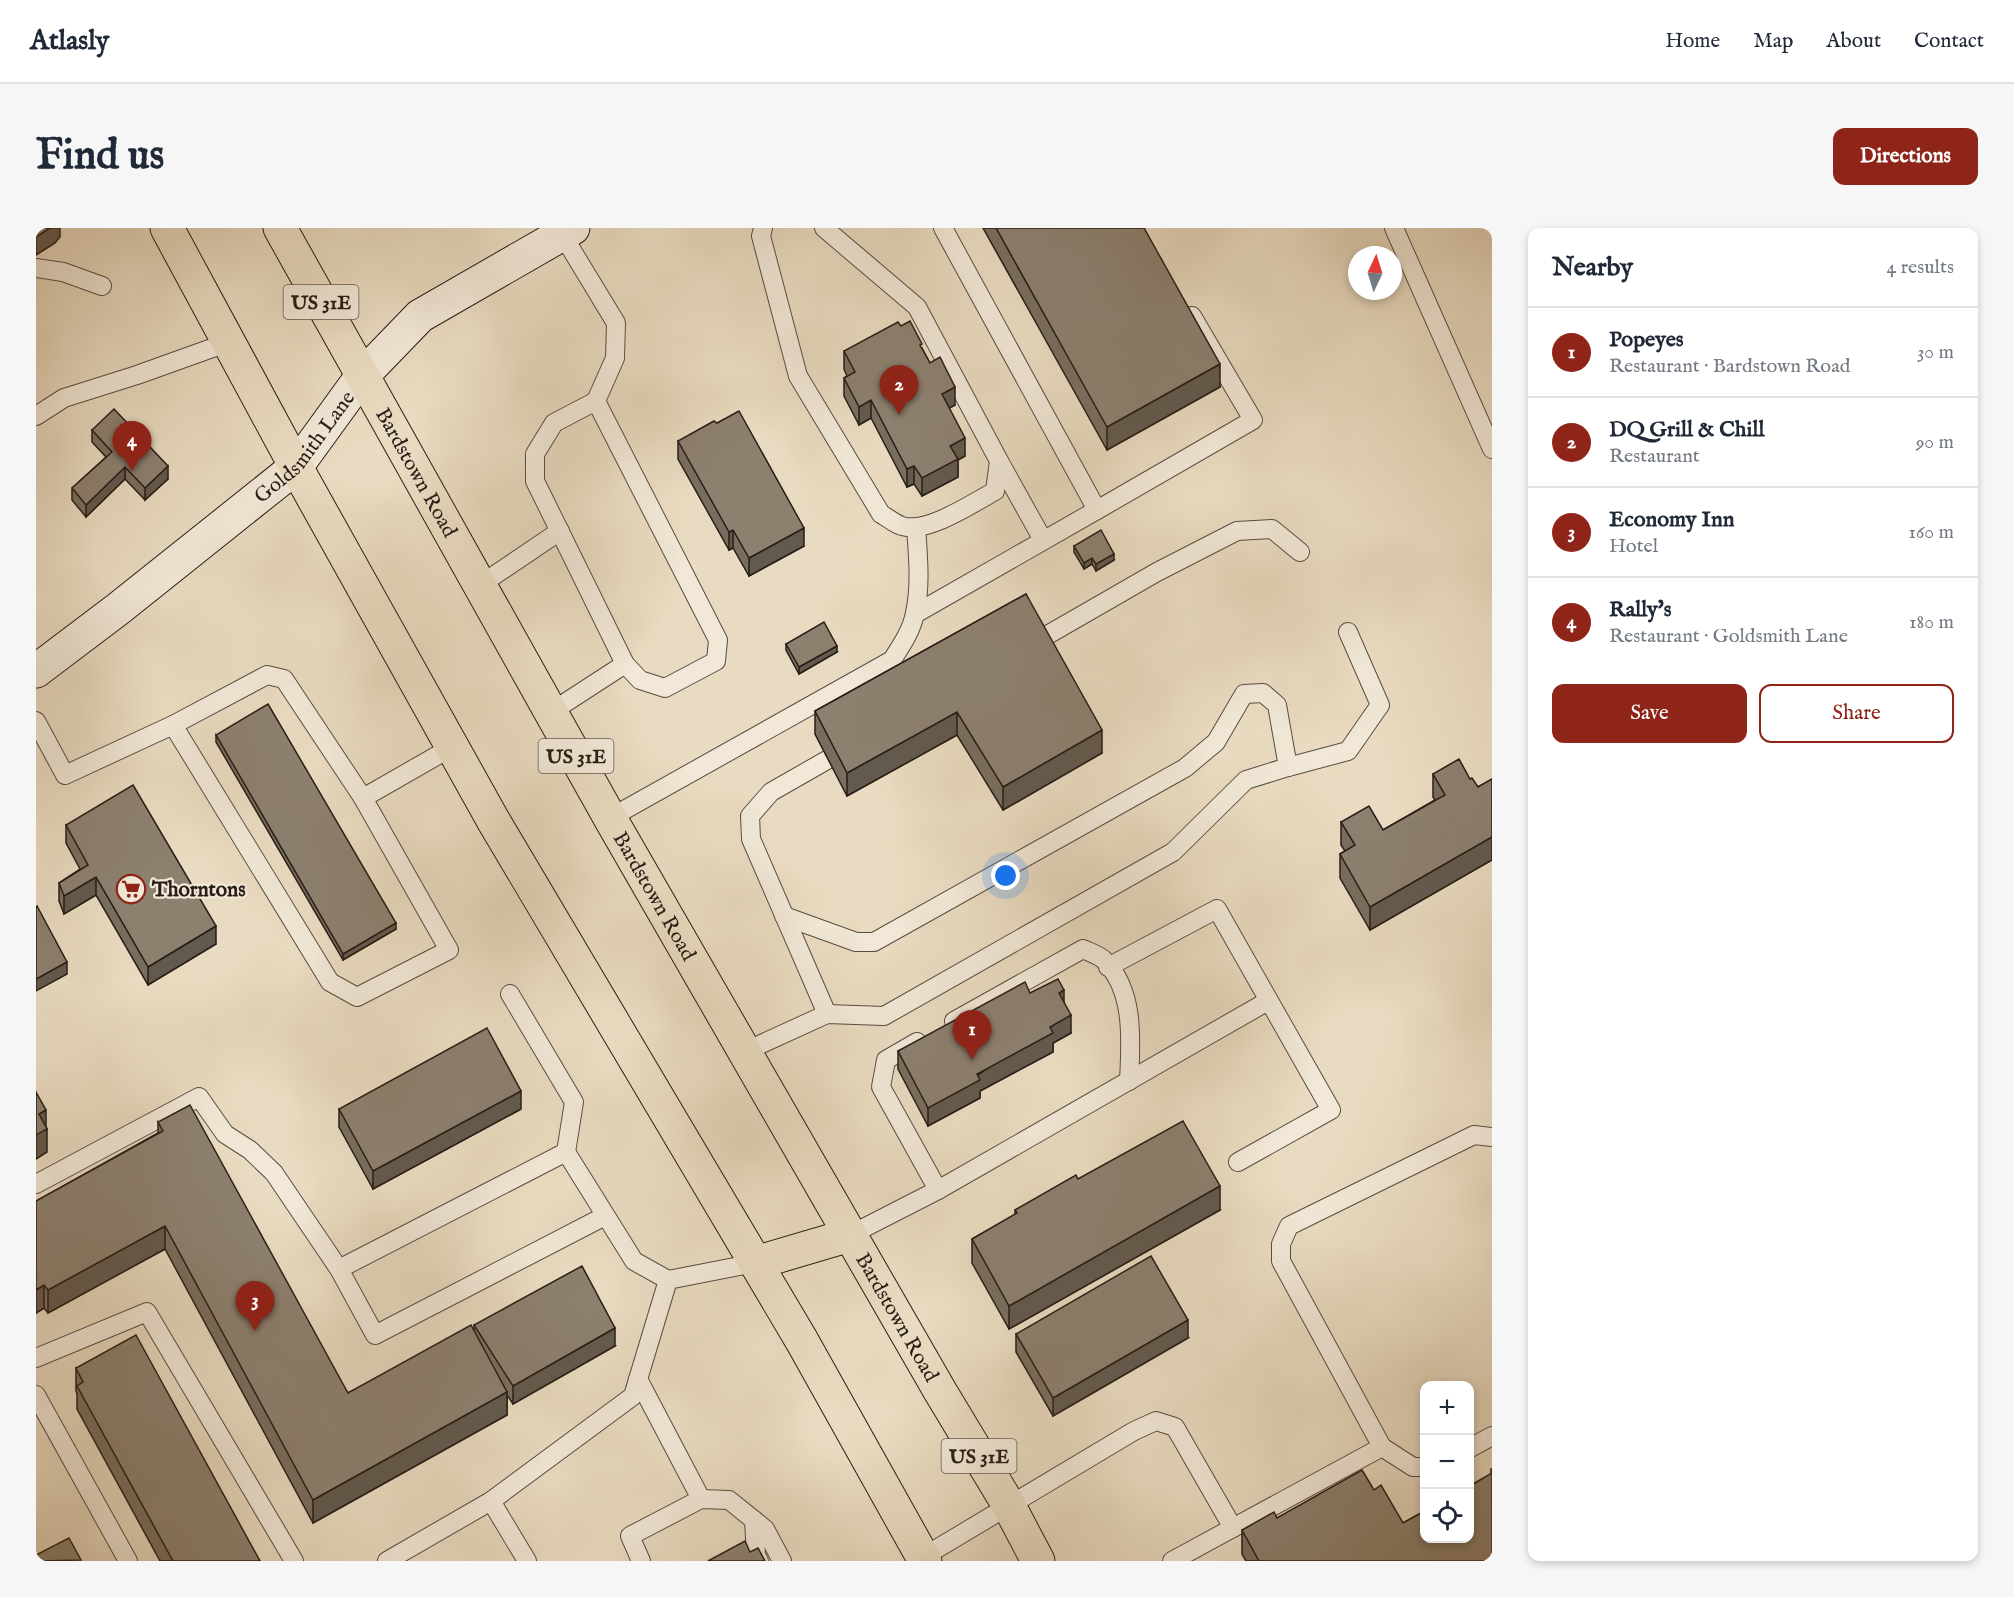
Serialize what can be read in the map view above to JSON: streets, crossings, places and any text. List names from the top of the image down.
{
  "streets": {
    "main road": ["US 31E", "Bardstown Road"],
    "street": ["Goldsmith Lane"]
  },
  "crossings": [
    ["Goldsmith Lane", "Bardstown Road"]
  ],
  "places": {
    "supermarket": ["Thorntons"]
  },
  "north": "top",
  "page": {
    "header": "Atlasly",
    "nav": [
      "Home",
      "Map",
      "About",
      "Contact"
    ],
    "buttons": [
      "Directions",
      ["Save", "Share"]
    ],
    "title": "Find us",
    "heading": ["Nearby", "4 results"],
    "list": [
      {
        "mark": "1",
        "name": "Popeyes",
        "note": "Restaurant · Bardstown Road",
        "value": "30 m"
      },
      {
        "mark": "2",
        "name": "DQ Grill & Chill",
        "note": "Restaurant",
        "value": "90 m"
      },
      {
        "mark": "3",
        "name": "Economy Inn",
        "note": "Hotel",
        "value": "160 m"
      },
      {
        "mark": "4",
        "name": "Rally's",
        "note": "Restaurant · Goldsmith Lane",
        "value": "180 m"
      }
    ],
    "pins": [
      "2",
      "4",
      "1",
      "3"
    ],
    "map_buttons": ["+", "−"]
  }
}
